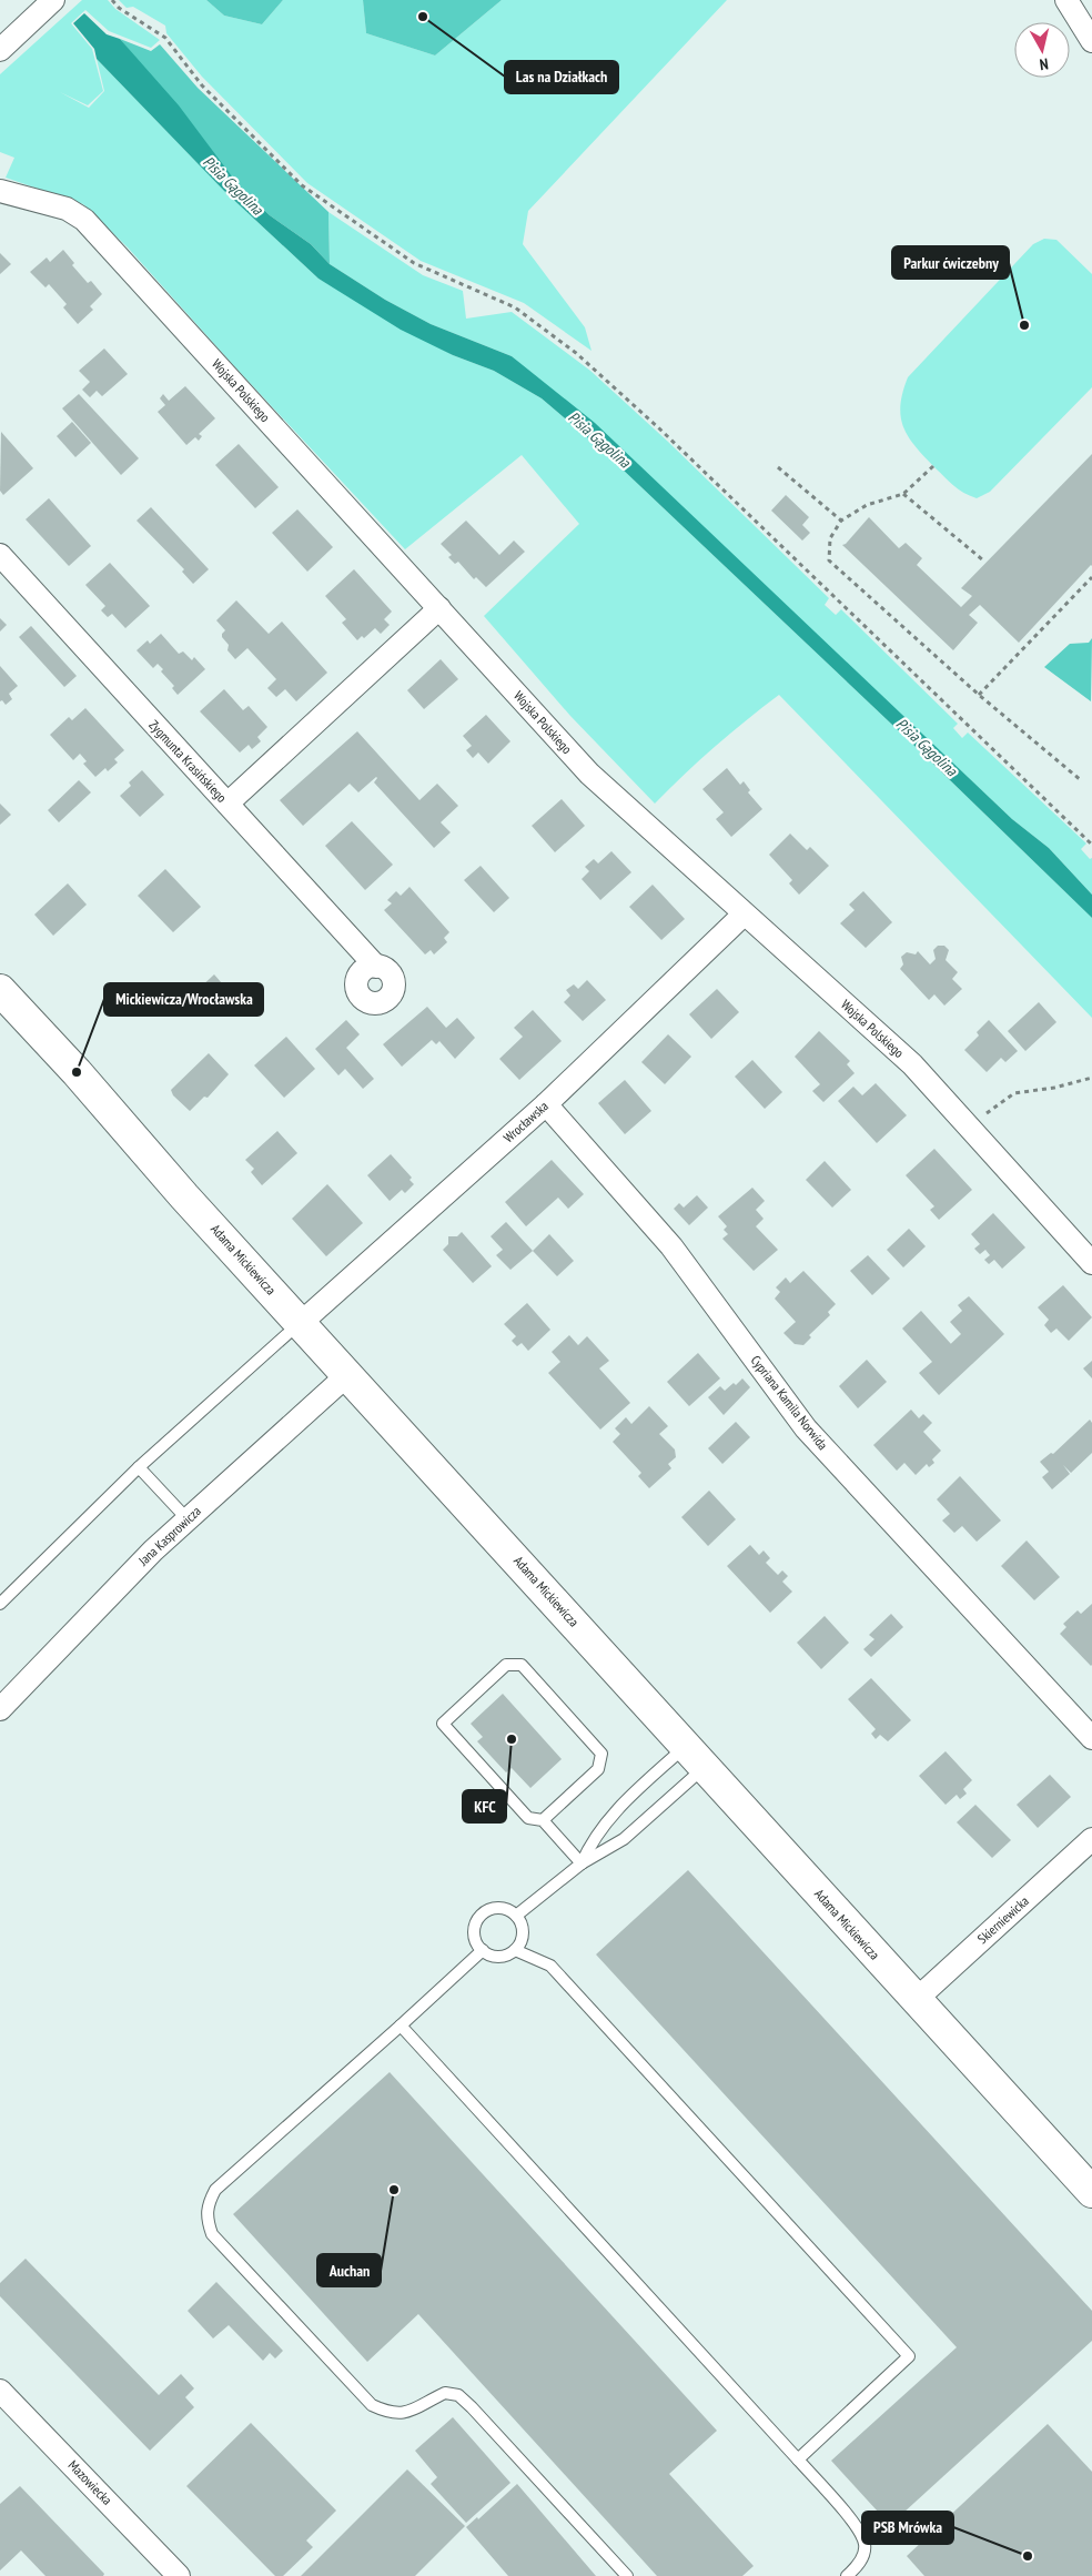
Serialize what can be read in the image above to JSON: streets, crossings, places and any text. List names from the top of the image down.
{
  "streets": {
    "street": [
      "Wojska Polskiego",
      "Zygmunta Krasińskiego",
      "Wrocławska",
      "Adama Mickiewicza",
      "Cypriana Kamila Norwida",
      "Jana Kasprowicza",
      "Skierniewicka",
      "Mazowiecka"
    ]
  },
  "crossings": [
    ["Wojska Polskiego", "Wrocławska"],
    ["Wrocławska", "Adama Mickiewicza"],
    ["Wrocławska", "Cypriana Kamila Norwida"],
    ["Adama Mickiewicza", "Jana Kasprowicza"],
    ["Adama Mickiewicza", "Skierniewicka"]
  ],
  "water": ["Pisia Gągolina"],
  "places": [
    "Las na Działkach",
    "Parkur ćwiczebny",
    "Mickiewicza/Wrocławska",
    "KFC",
    "Auchan",
    "PSB Mrówka"
  ],
  "north": "bottom"
}
